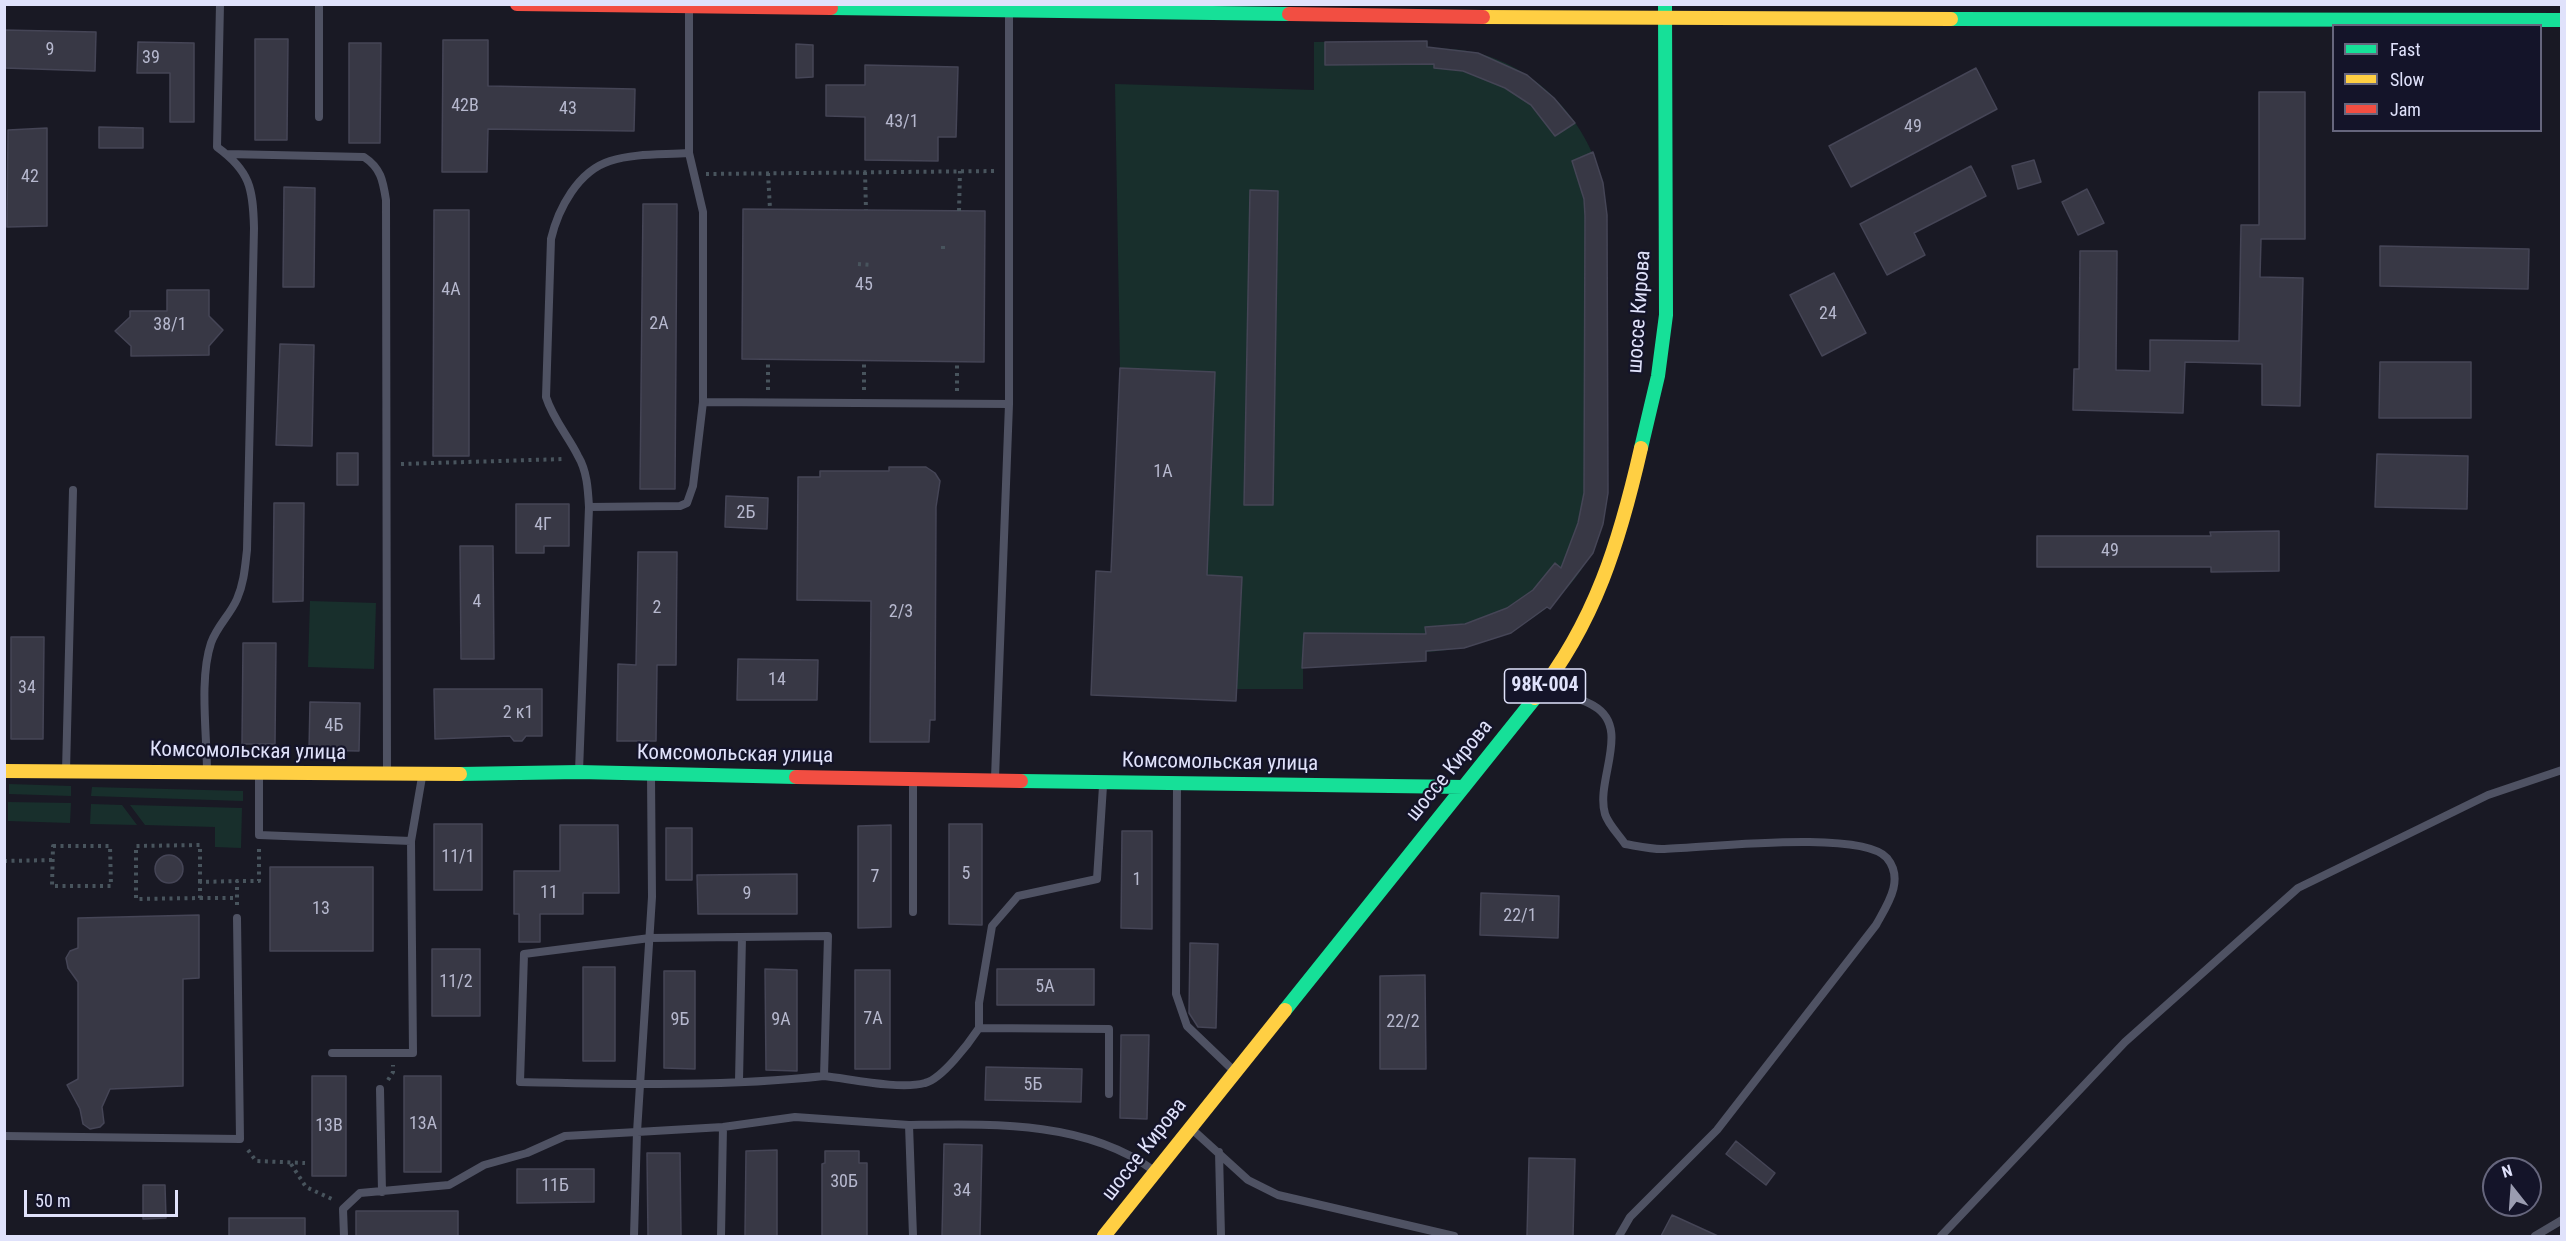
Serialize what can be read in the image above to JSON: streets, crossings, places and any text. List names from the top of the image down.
{
  "streets": {
    "street": ["шоссе Кирова", "98К-004", "Комсомольская улица"]
  },
  "crossings": [
    ["шоссе Кирова", "Комсомольская улица"]
  ],
  "house_numbers": [
    "9",
    "39",
    "42В",
    "43",
    "43/1",
    "49",
    "42",
    "45",
    "4А",
    "24",
    "2А",
    "38/1",
    "1А",
    "2Б",
    "4Г",
    "49",
    "4",
    "2",
    "2/3",
    "14",
    "34",
    "2 к1",
    "4Б",
    "11/1",
    "5",
    "7",
    "1",
    "11",
    "9",
    "13",
    "22/1",
    "11/2",
    "5А",
    "7А",
    "9Б",
    "9А",
    "22/2",
    "5Б",
    "13А",
    "13В",
    "30Б",
    "11Б",
    "34"
  ],
  "legend": ["Fast", "Slow", "Jam"],
  "scale_bar": "50 m",
  "north": "top"
}
